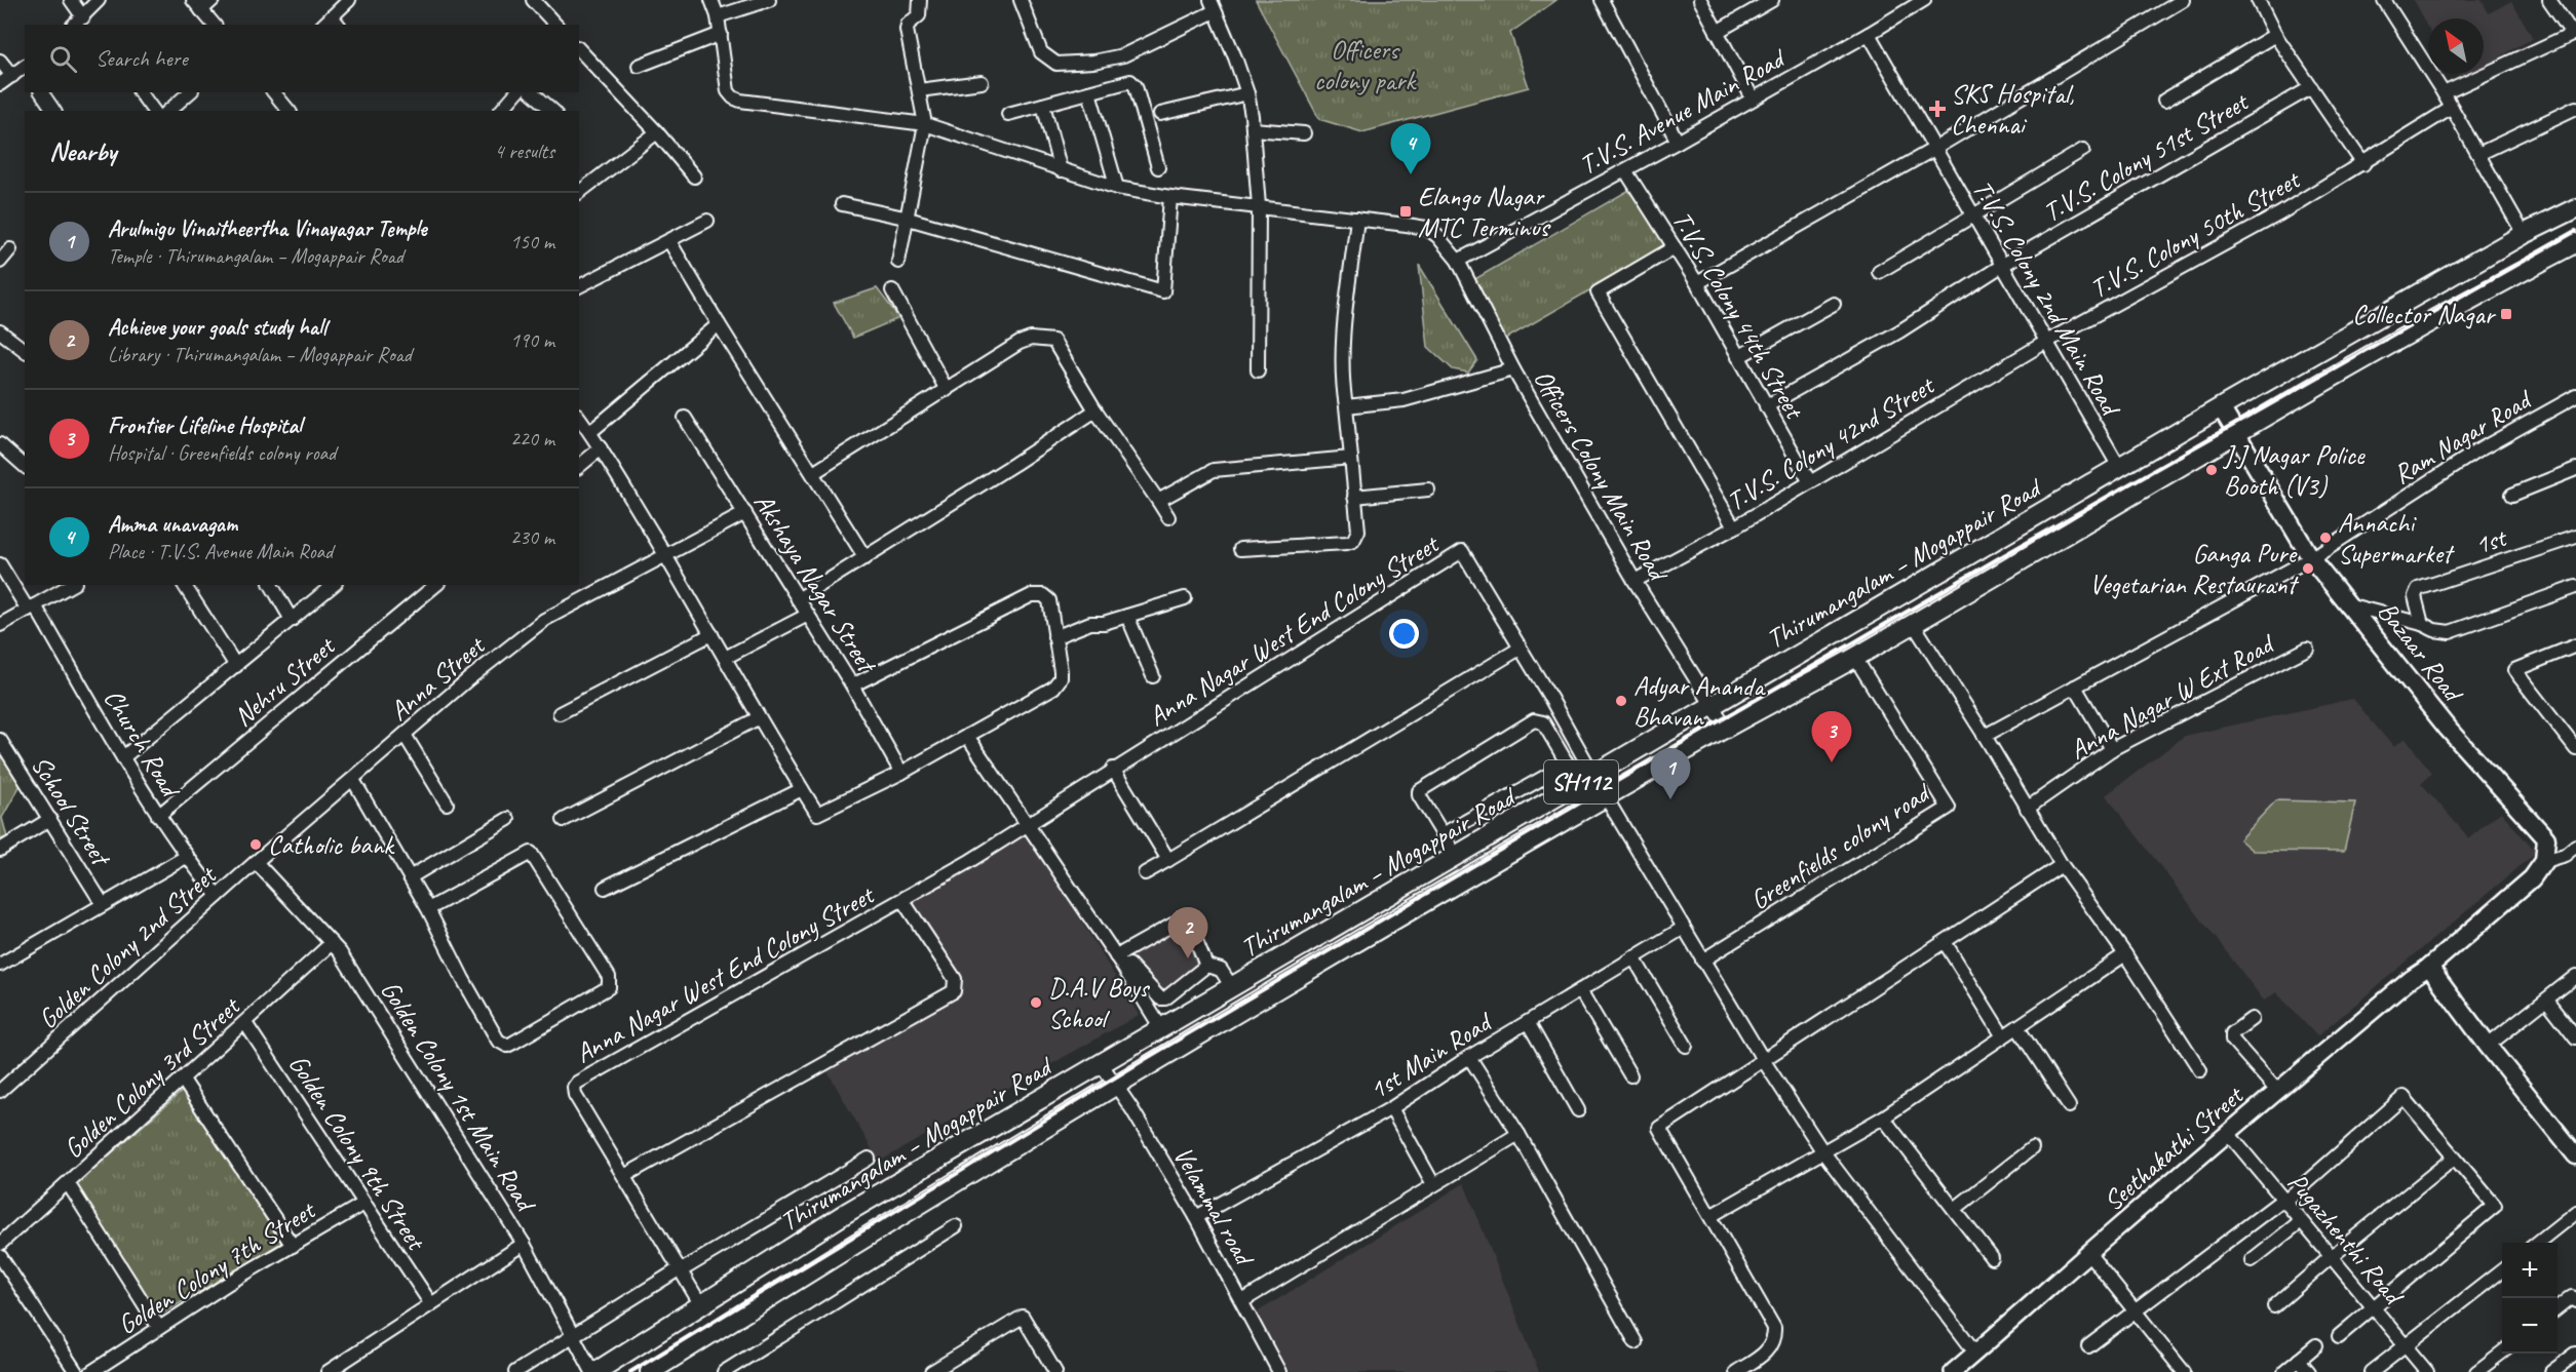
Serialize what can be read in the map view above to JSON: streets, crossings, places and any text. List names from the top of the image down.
{
  "streets": {
    "main road": ["Thirumangalam – Mogappair Road", "Bazaar Road", "SH112"],
    "street": [
      "T.V.S. Avenue Main Road",
      "T.V.S. Colony 51st Street",
      "T.V.S. Colony 50th Street",
      "T.V.S. Colony 2nd Main Road",
      "T.V.S. Colony 44th Street",
      "Ram Nagar Road",
      "T.V.S. Colony 42nd Street",
      "Officers Colony Main Road",
      "1st",
      "Akshaya Nagar Street",
      "Anna Nagar West End Colony Street",
      "Anna Street",
      "Nehru Street",
      "Anna Nagar W Ext Road",
      "Church Road",
      "School Street",
      "Greenfields colony road",
      "Golden Colony 2nd Street",
      "1st Main Road",
      "Golden Colony 3rd Street",
      "Golden Colony 1st Main Road",
      "Seethakathi Street",
      "Golden Colony 9th Street",
      "Velammal road",
      "Pugazhenthi Road",
      "Golden Colony 7th Street"
    ]
  },
  "crossings": [
    ["T.V.S. Avenue Main Road", "T.V.S. Colony 2nd Main Road"],
    ["T.V.S. Avenue Main Road", "T.V.S. Colony 44th Street"],
    ["T.V.S. Avenue Main Road", "Officers Colony Main Road"],
    ["T.V.S. Colony 51st Street", "T.V.S. Colony 2nd Main Road"],
    ["T.V.S. Colony 51st Street", "T.V.S. Colony 44th Street"],
    ["T.V.S. Colony 50th Street", "T.V.S. Colony 2nd Main Road"],
    ["T.V.S. Colony 50th Street", "T.V.S. Colony 42nd Street"],
    ["T.V.S. Colony 2nd Main Road", "T.V.S. Colony 42nd Street"],
    ["T.V.S. Colony 2nd Main Road", "Thirumangalam – Mogappair Road"],
    ["T.V.S. Colony 44th Street", "T.V.S. Colony 42nd Street"],
    ["Ram Nagar Road", "Bazaar Road"],
    ["T.V.S. Colony 42nd Street", "Officers Colony Main Road"],
    ["Officers Colony Main Road", "Thirumangalam – Mogappair Road"],
    ["Thirumangalam – Mogappair Road", "Anna Nagar West End Colony Street"],
    ["Thirumangalam – Mogappair Road", "Bazaar Road"],
    ["Thirumangalam – Mogappair Road", "Greenfields colony road"],
    ["Thirumangalam – Mogappair Road", "Golden Colony 1st Main Road"],
    ["Thirumangalam – Mogappair Road", "Velammal road"],
    ["Akshaya Nagar Street", "Anna Street"],
    ["Anna Street", "Golden Colony 2nd Street"],
    ["Anna Street", "Golden Colony 1st Main Road"],
    ["Nehru Street", "Church Road"],
    ["Church Road", "Golden Colony 2nd Street"],
    ["Golden Colony 2nd Street", "Golden Colony 1st Main Road"],
    ["1st Main Road", "Velammal road"],
    ["Golden Colony 3rd Street", "Golden Colony 1st Main Road"],
    ["Golden Colony 3rd Street", "Golden Colony 9th Street"],
    ["Seethakathi Street", "Pugazhenthi Road"],
    ["Golden Colony 9th Street", "Golden Colony 7th Street"]
  ],
  "parks": ["Officers colony park"],
  "places": {
    "health": ["SKS Hospital, Chennai"],
    "transit": ["Elango Nagar MTC Terminus", "Collector Nagar"],
    "other": [
      "J.J Nagar Police Booth (V3)",
      "Annachi Supermarket",
      "Ganga Pure Vegetarian Restaurant",
      "Adyar Ananda Bhavan",
      "Catholic bank",
      "D.A.V Boys School"
    ]
  },
  "north": "top left",
  "page": {
    "search": "Search here",
    "heading": ["Nearby", "4 results"],
    "pins": [
      "4",
      "3",
      "1",
      "2"
    ],
    "list": [
      {
        "mark": "1",
        "name": "Arulmigu Vinaitheertha Vinayagar Temple",
        "note": "Temple · Thirumangalam – Mogappair Road",
        "value": "150 m"
      },
      {
        "mark": "2",
        "name": "Achieve your goals study hall",
        "note": "Library · Thirumangalam – Mogappair Road",
        "value": "190 m"
      },
      {
        "mark": "3",
        "name": "Frontier Lifeline Hospital",
        "note": "Hospital · Greenfields colony road",
        "value": "220 m"
      },
      {
        "mark": "4",
        "name": "Amma unavagam",
        "note": "Place · T.V.S. Avenue Main Road",
        "value": "230 m"
      }
    ],
    "map_buttons": ["+", "−"]
  }
}
